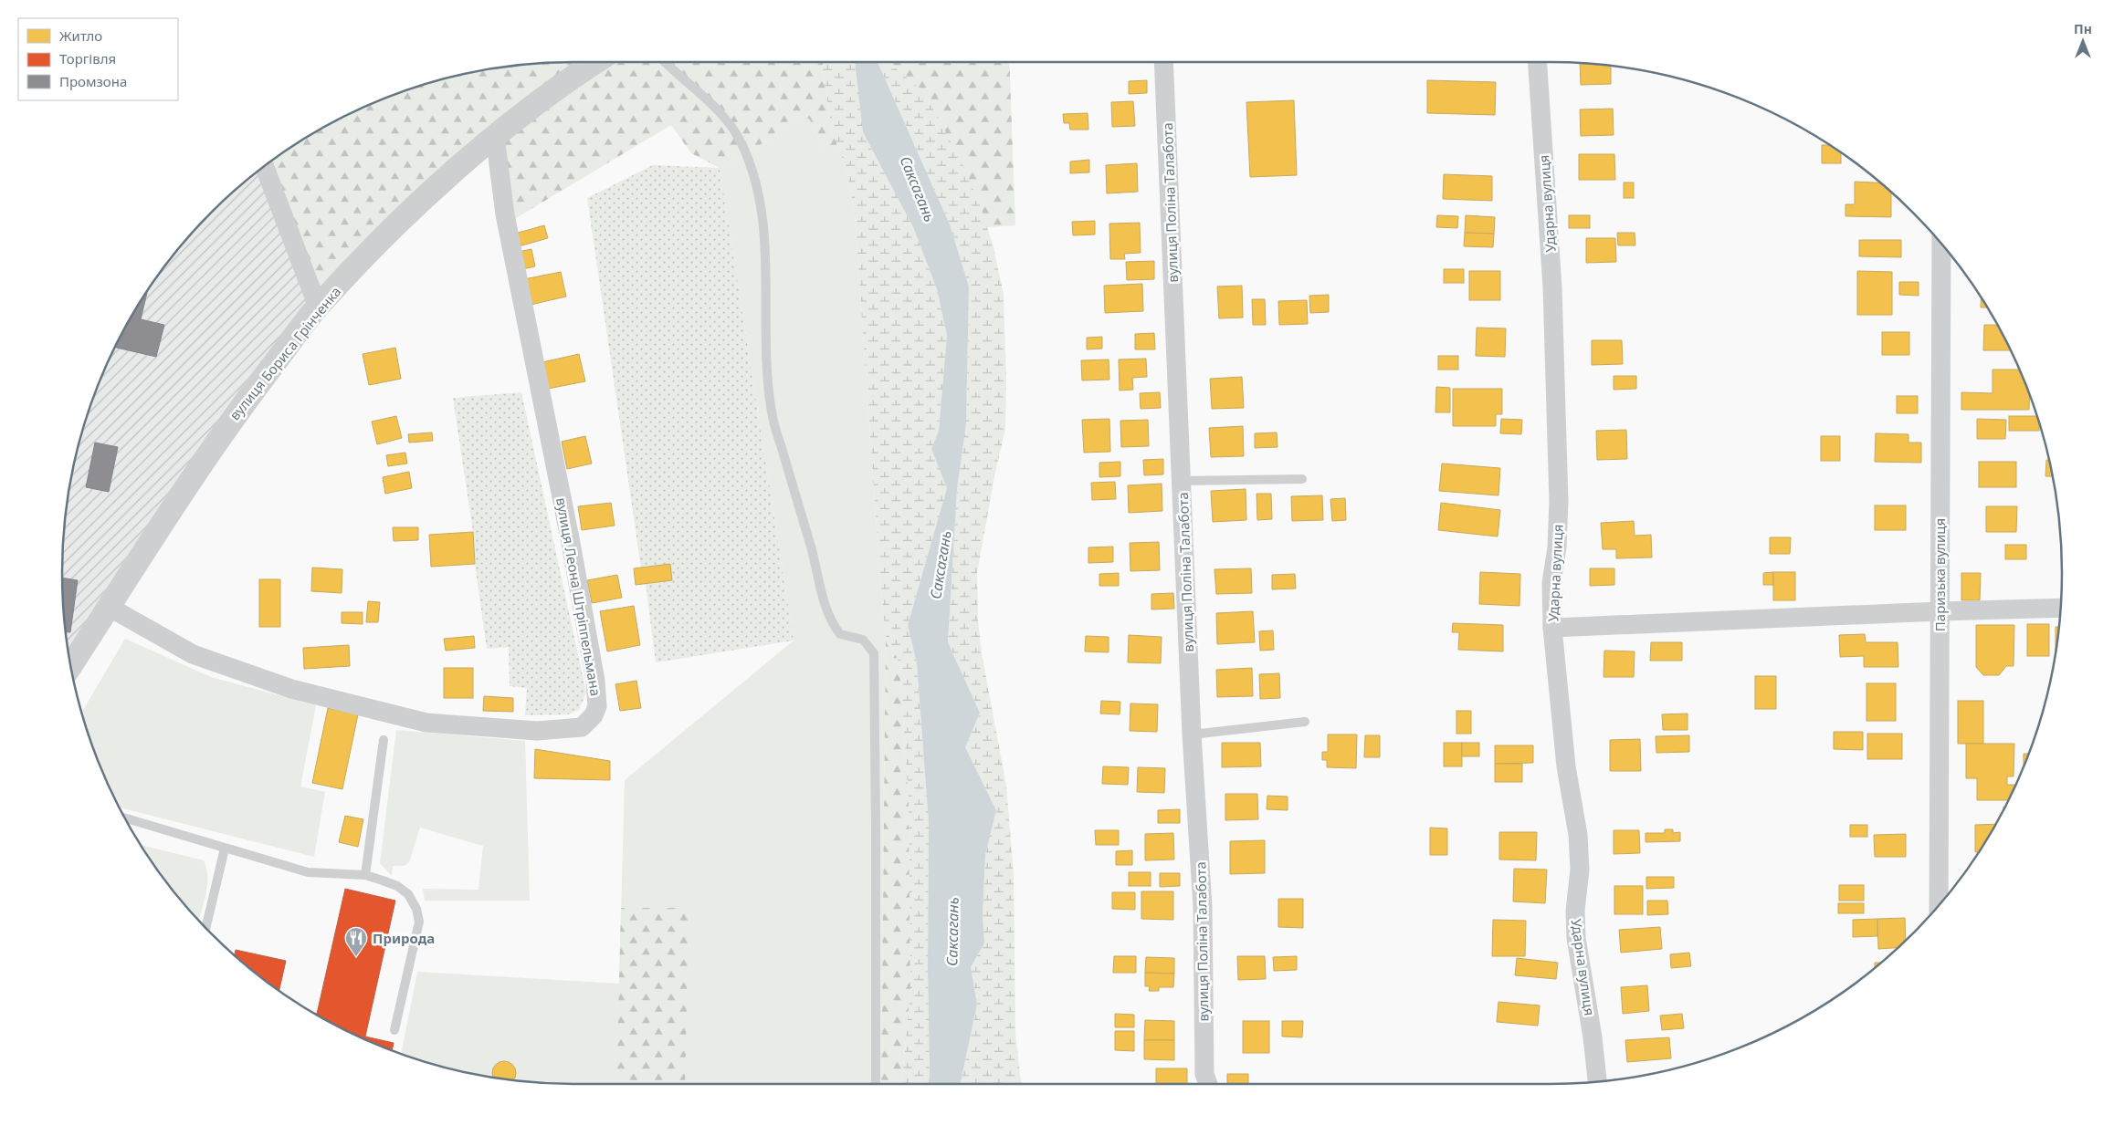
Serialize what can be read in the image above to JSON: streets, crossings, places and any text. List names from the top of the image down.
{
  "streets": {
    "street": [
      "вулиця Поліна Талабота",
      "Ударна вулиця",
      "вулиця Бориса Грінченка",
      "Паризька вулиця",
      "вулиця Леона Штріппельмана"
    ]
  },
  "crossings": [
    ["вулиця Бориса Грінченка", "вулиця Леона Штріппельмана"]
  ],
  "water": ["Саксагань"],
  "places": {
    "restaurant": ["Природа"]
  },
  "legend": ["Житло", "Торгівля", "Промзона"],
  "north": "top"
}
